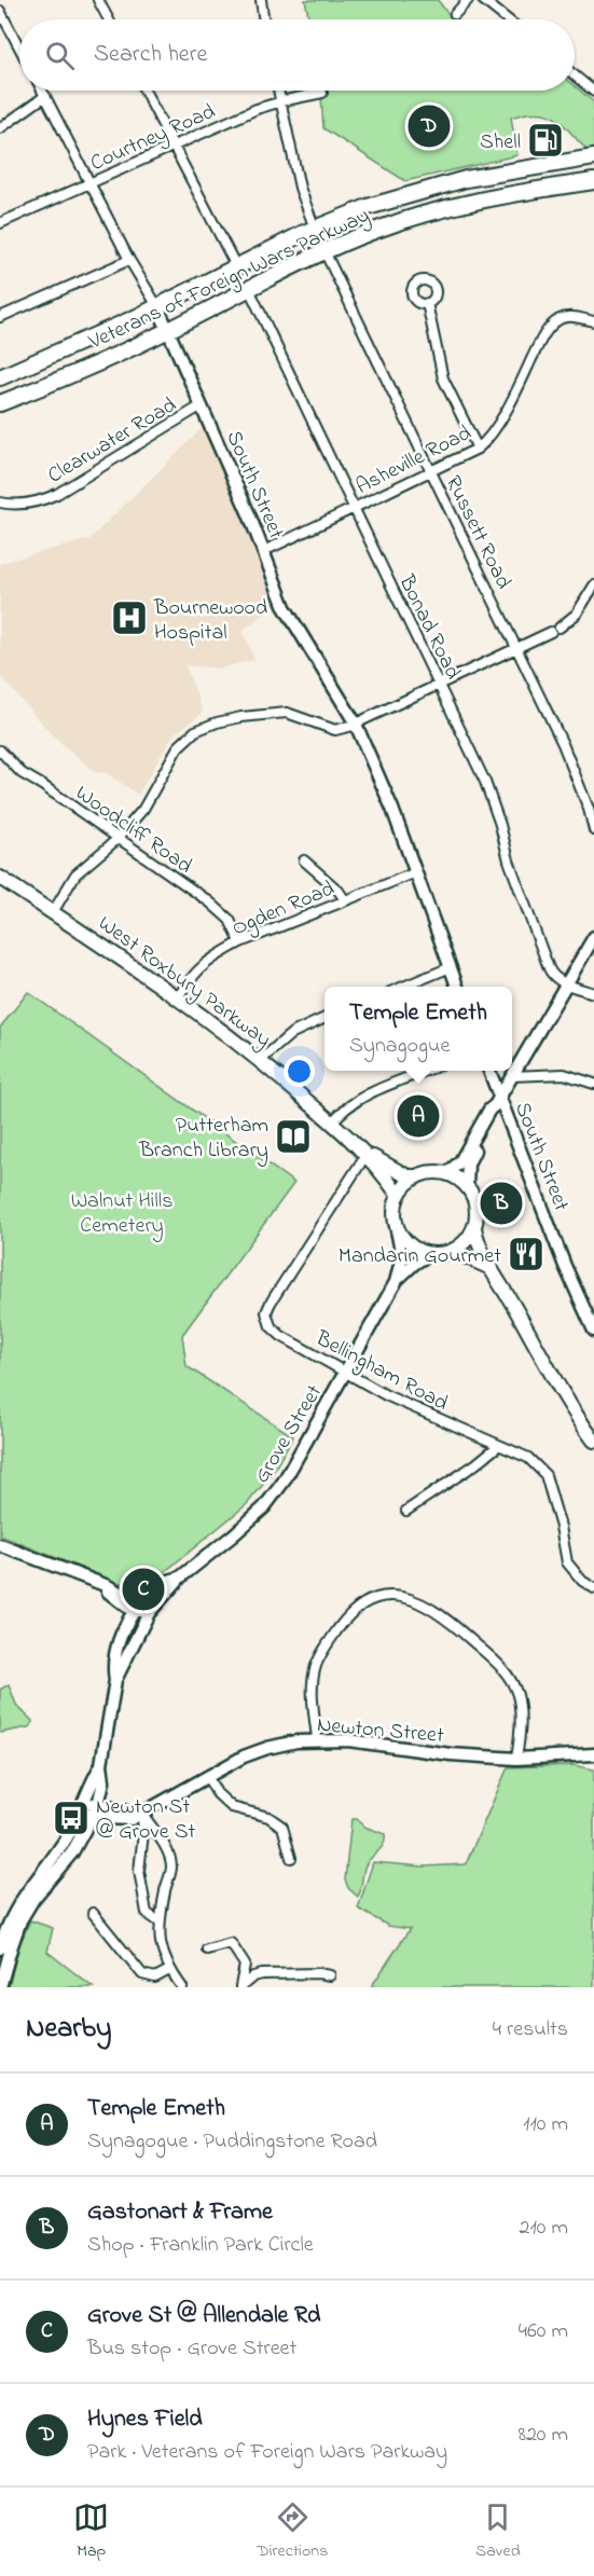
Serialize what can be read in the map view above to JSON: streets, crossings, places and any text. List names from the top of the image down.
{
  "streets": {
    "highway": ["Veterans of Foreign Wars Parkway"],
    "main road": [
      "South Street",
      "West Roxbury Parkway",
      "Grove Street",
      "Newton Street"
    ],
    "street": [
      "Courtney Road",
      "Clearwater Road",
      "Asheville Road",
      "Russett Road",
      "Bonad Road",
      "Woodcliff Road",
      "Ogden Road",
      "Bellingham Road"
    ]
  },
  "crossings": [
    ["Courtney Road", "South Street"],
    ["Veterans of Foreign Wars Parkway", "South Street"],
    ["Veterans of Foreign Wars Parkway", "Russett Road"],
    ["Veterans of Foreign Wars Parkway", "Bonad Road"],
    ["Clearwater Road", "South Street"],
    ["Asheville Road", "South Street"],
    ["Asheville Road", "Russett Road"],
    ["Asheville Road", "Bonad Road"],
    ["South Street", "Ogden Road"],
    ["Woodcliff Road", "Ogden Road"],
    ["Ogden Road", "West Roxbury Parkway"],
    ["West Roxbury Parkway", "Bellingham Road"],
    ["West Roxbury Parkway", "Grove Street"],
    ["Bellingham Road", "Grove Street"],
    ["Grove Street", "Newton Street"]
  ],
  "parks": ["Walnut Hills Cemetery"],
  "places": {
    "fuel station": ["Shell"],
    "hospital": ["Bournewood Hospital"],
    "library": ["Putterham Branch Library"],
    "restaurant": ["Mandarin Gourmet"],
    "bus stop": ["Newton St @ Grove St"]
  },
  "page": {
    "search": "Search here",
    "pins": [
      "D",
      "A",
      "B",
      "C"
    ],
    "popup": ["Temple Emeth", "Synagogue"],
    "heading": ["Nearby", "4 results"],
    "list": [
      {
        "mark": "A",
        "name": "Temple Emeth",
        "note": "Synagogue · Puddingstone Road",
        "value": "110 m"
      },
      {
        "mark": "B",
        "name": "Gastonart & Frame",
        "note": "Shop · Franklin Park Circle",
        "value": "210 m"
      },
      {
        "mark": "C",
        "name": "Grove St @ Allendale Rd",
        "note": "Bus stop · Grove Street",
        "value": "460 m"
      },
      {
        "mark": "D",
        "name": "Hynes Field",
        "note": "Park · Veterans of Foreign Wars Parkway",
        "value": "820 m"
      }
    ],
    "nav": ["Map", "Directions", "Saved"]
  }
}
